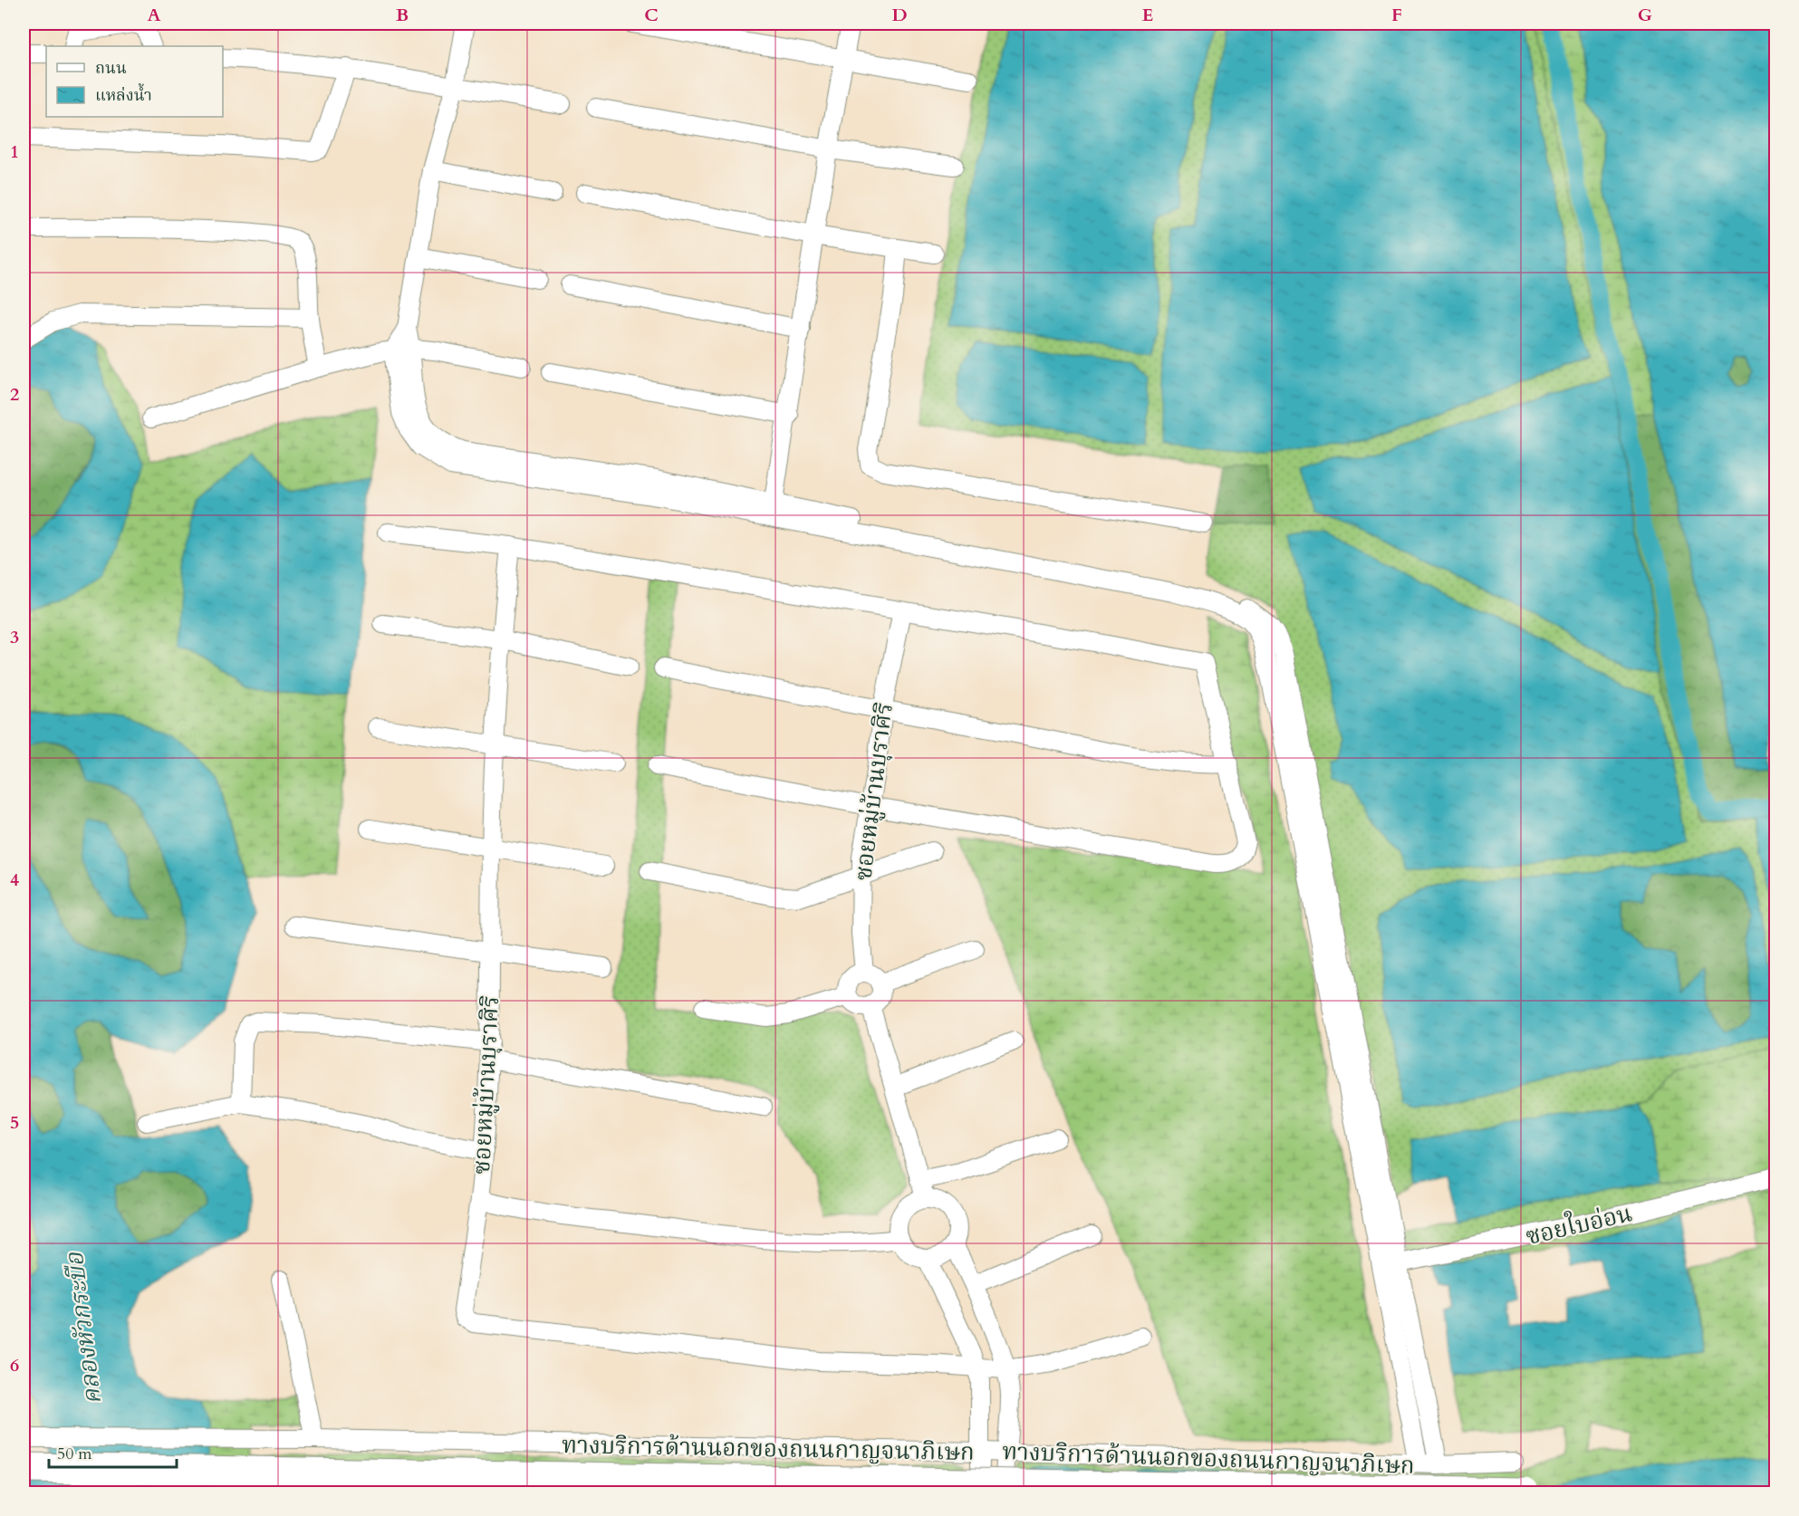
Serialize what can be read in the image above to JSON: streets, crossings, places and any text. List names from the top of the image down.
{
  "streets": {
    "street": ["ซอยหมู่บ้านบุราศิริ", "ซอยใบอ่อน", "ทางบริการด้านนอกของถนนกาญจนาภิเษก"]
  },
  "water": ["คลองหัวกระบือ"],
  "legend": ["ถนน", "แหล่งน้ำ"],
  "scale_bar": "50 m",
  "grid": {
    "columns": [
      "A",
      "B",
      "C",
      "D",
      "E",
      "F",
      "G"
    ],
    "rows": [
      "1",
      "2",
      "3",
      "4",
      "5",
      "6"
    ]
  }
}
